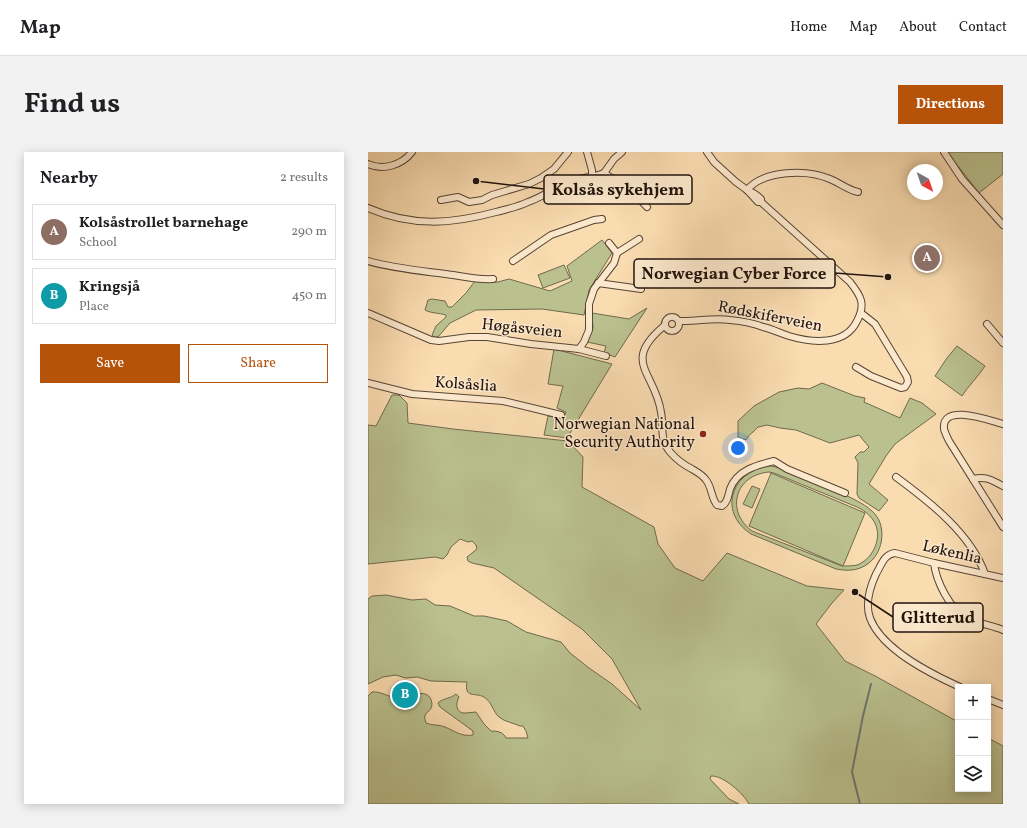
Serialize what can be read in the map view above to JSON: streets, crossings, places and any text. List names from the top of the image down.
{
  "streets": {
    "street": [
      "Rødskiferveien",
      "Høgåsveien",
      "Kolsåslia",
      "Løkenlia"
    ]
  },
  "places": [
    "Kolsås sykehjem",
    "Norwegian Cyber Force",
    "Norwegian National Security Authority",
    "Glitterud"
  ],
  "north": "bottom right",
  "page": {
    "header": "Map",
    "nav": [
      "Home",
      "Map",
      "About",
      "Contact"
    ],
    "title": "Find us",
    "buttons": [
      "Directions",
      ["Save", "Share"]
    ],
    "heading": ["Nearby", "2 results"],
    "list": [
      {
        "mark": "A",
        "name": "Kolsåstrollet barnehage",
        "note": "School",
        "value": "290 m"
      },
      {
        "mark": "B",
        "name": "Kringsjå",
        "note": "Place",
        "value": "450 m"
      }
    ],
    "pins": ["A", "B"],
    "map_buttons": ["+", "−"]
  }
}
